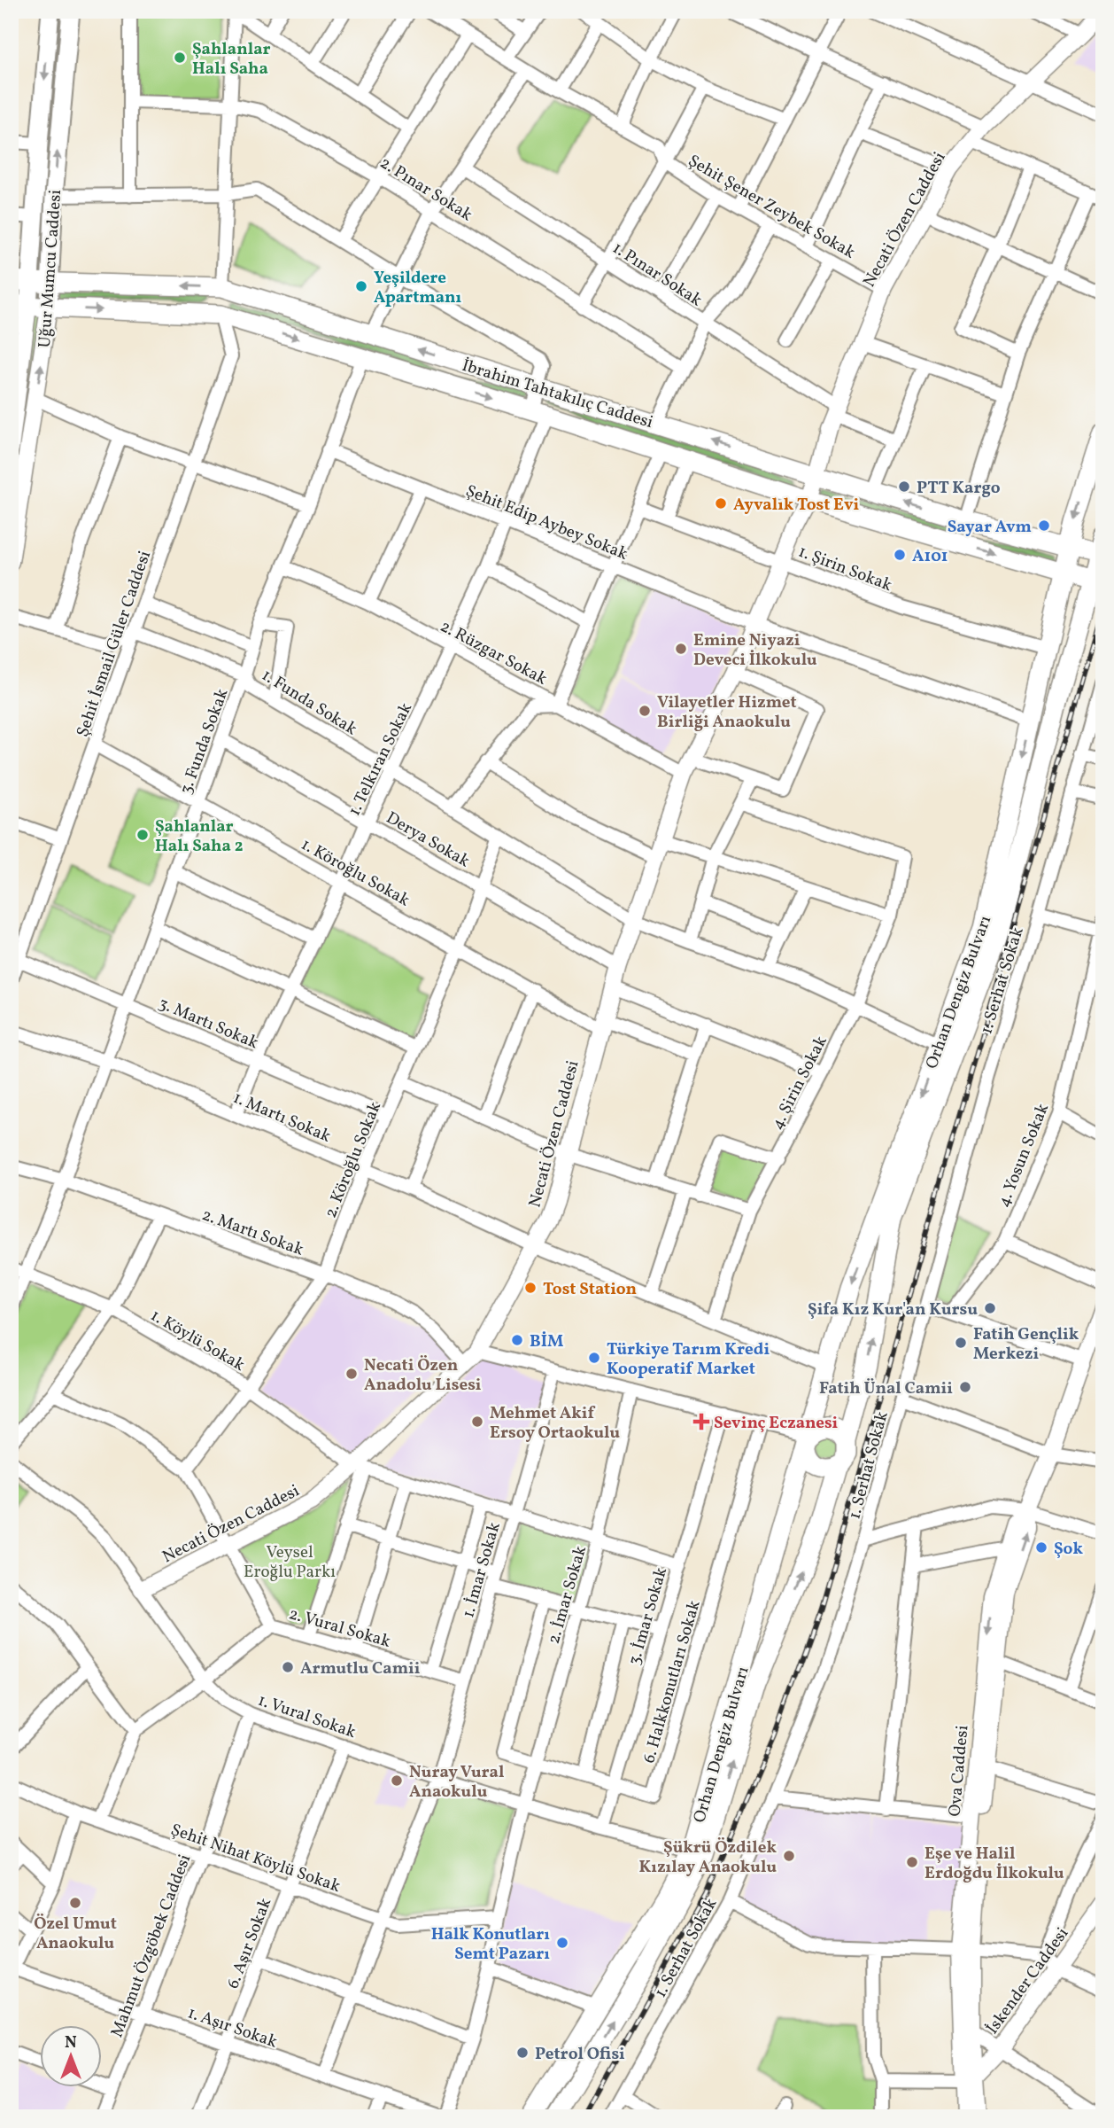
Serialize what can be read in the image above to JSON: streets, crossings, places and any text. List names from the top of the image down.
{
  "streets": {
    "main road": ["Uğur Mumcu Caddesi", "İbrahim Tahtakılıç Caddesi", "Orhan Dengiz Bulvarı"],
    "street": [
      "2. Pınar Sokak",
      "Şehit Şener Zeybek Sokak",
      "Necati Özen Caddesi",
      "1. Pınar Sokak",
      "Şehit Edip Aybey Sokak",
      "1. Şirin Sokak",
      "Şehit İsmail Güler Caddesi",
      "2. Rüzgar Sokak",
      "1. Funda Sokak",
      "3. Funda Sokak",
      "1. Telkıran Sokak",
      "Derya Sokak",
      "1. Köroğlu Sokak",
      "1. Serhat Sokak",
      "3. Martı Sokak",
      "4. Şirin Sokak",
      "1. Martı Sokak",
      "4. Yosun Sokak",
      "2. Köroğlu Sokak",
      "2. Martı Sokak",
      "1. Köylü Sokak",
      "1. İmar Sokak",
      "2. İmar Sokak",
      "3. İmar Sokak",
      "2. Vural Sokak",
      "6. Halkkonutları Sokak",
      "1. Vural Sokak",
      "Ova Caddesi",
      "Şehit Nihat Köylü Sokak",
      "6. Aşır Sokak",
      "Mahmut Özgöbek Caddesi",
      "İskender Caddesi",
      "1. Aşır Sokak"
    ]
  },
  "crossings": [
    ["Şehit Şener Zeybek Sokak", "Necati Özen Caddesi"],
    ["Necati Özen Caddesi", "1. Pınar Sokak"],
    ["Necati Özen Caddesi", "İbrahim Tahtakılıç Caddesi"],
    ["Necati Özen Caddesi", "Şehit Edip Aybey Sokak"],
    ["Necati Özen Caddesi", "1. Şirin Sokak"],
    ["Necati Özen Caddesi", "2. Rüzgar Sokak"],
    ["Necati Özen Caddesi", "1. Funda Sokak"],
    ["Necati Özen Caddesi", "Derya Sokak"],
    ["Necati Özen Caddesi", "1. Köroğlu Sokak"],
    ["Necati Özen Caddesi", "1. Martı Sokak"],
    ["Necati Özen Caddesi", "2. Martı Sokak"],
    ["Necati Özen Caddesi", "1. Köylü Sokak"],
    ["Necati Özen Caddesi", "2. Vural Sokak"],
    ["Necati Özen Caddesi", "1. Vural Sokak"],
    ["Uğur Mumcu Caddesi", "İbrahim Tahtakılıç Caddesi"],
    ["İbrahim Tahtakılıç Caddesi", "Şehit İsmail Güler Caddesi"],
    ["İbrahim Tahtakılıç Caddesi", "3. Funda Sokak"],
    ["İbrahim Tahtakılıç Caddesi", "1. Telkıran Sokak"],
    ["İbrahim Tahtakılıç Caddesi", "Orhan Dengiz Bulvarı"],
    ["Şehit Edip Aybey Sokak", "3. Funda Sokak"],
    ["Şehit Edip Aybey Sokak", "1. Telkıran Sokak"],
    ["Şehit Edip Aybey Sokak", "Orhan Dengiz Bulvarı"],
    ["1. Şirin Sokak", "Orhan Dengiz Bulvarı"],
    ["Şehit İsmail Güler Caddesi", "1. Funda Sokak"],
    ["Şehit İsmail Güler Caddesi", "1. Köroğlu Sokak"],
    ["Şehit İsmail Güler Caddesi", "3. Martı Sokak"],
    ["2. Rüzgar Sokak", "3. Funda Sokak"],
    ["2. Rüzgar Sokak", "1. Telkıran Sokak"],
    ["1. Funda Sokak", "3. Funda Sokak"],
    ["1. Funda Sokak", "1. Telkıran Sokak"],
    ["1. Funda Sokak", "Orhan Dengiz Bulvarı"],
    ["1. Funda Sokak", "4. Şirin Sokak"],
    ["1. Funda Sokak", "2. Köroğlu Sokak"],
    ["3. Funda Sokak", "Derya Sokak"],
    ["3. Funda Sokak", "1. Köroğlu Sokak"],
    ["3. Funda Sokak", "3. Martı Sokak"],
    ["3. Funda Sokak", "1. Martı Sokak"],
    ["3. Funda Sokak", "2. Martı Sokak"],
    ["3. Funda Sokak", "1. Köylü Sokak"],
    ["1. Telkıran Sokak", "Derya Sokak"],
    ["1. Telkıran Sokak", "1. Köroğlu Sokak"],
    ["1. Telkıran Sokak", "3. Martı Sokak"],
    ["1. Telkıran Sokak", "1. Martı Sokak"],
    ["Derya Sokak", "2. Köroğlu Sokak"],
    ["1. Köroğlu Sokak", "2. Köroğlu Sokak"],
    ["Orhan Dengiz Bulvarı", "1. Martı Sokak"],
    ["Orhan Dengiz Bulvarı", "1. Vural Sokak"],
    ["3. Martı Sokak", "2. Köroğlu Sokak"],
    ["4. Şirin Sokak", "1. Martı Sokak"],
    ["1. Martı Sokak", "2. Köroğlu Sokak"],
    ["2. Köroğlu Sokak", "2. Martı Sokak"],
    ["2. Köroğlu Sokak", "1. Köylü Sokak"],
    ["2. Köroğlu Sokak", "2. Vural Sokak"],
    ["1. Köylü Sokak", "1. İmar Sokak"],
    ["1. Köylü Sokak", "2. İmar Sokak"],
    ["1. Köylü Sokak", "3. İmar Sokak"],
    ["1. İmar Sokak", "2. Vural Sokak"],
    ["1. İmar Sokak", "1. Vural Sokak"],
    ["1. İmar Sokak", "Şehit Nihat Köylü Sokak"],
    ["1. İmar Sokak", "1. Aşır Sokak"],
    ["2. İmar Sokak", "6. Halkkonutları Sokak"],
    ["2. İmar Sokak", "1. Vural Sokak"],
    ["2. İmar Sokak", "Şehit Nihat Köylü Sokak"],
    ["2. İmar Sokak", "1. Aşır Sokak"],
    ["3. İmar Sokak", "6. Halkkonutları Sokak"],
    ["3. İmar Sokak", "1. Vural Sokak"],
    ["1. Vural Sokak", "6. Aşır Sokak"],
    ["1. Vural Sokak", "Mahmut Özgöbek Caddesi"],
    ["Ova Caddesi", "İskender Caddesi"],
    ["Şehit Nihat Köylü Sokak", "6. Aşır Sokak"],
    ["Şehit Nihat Köylü Sokak", "Mahmut Özgöbek Caddesi"],
    ["6. Aşır Sokak", "1. Aşır Sokak"],
    ["Mahmut Özgöbek Caddesi", "1. Aşır Sokak"]
  ],
  "parks": ["Veysel Eroğlu Parkı"],
  "places": {
    "other": [
      "Şahlanlar Halı Saha",
      "Yeşildere Apartmanı",
      "PTT Kargo",
      "Ayvalık Tost Evi",
      "Sayar Avm",
      "A101",
      "Emine Niyazi Deveci İlkokulu",
      "Vilayetler Hizmet Birliği Anaokulu",
      "Şahlanlar Halı Saha 2",
      "Tost Station",
      "Şifa Kız Kur'an Kursu",
      "BİM",
      "Fatih Gençlik Merkezi",
      "Türkiye Tarım Kredi Kooperatif Market",
      "Necati Özen Anadolu Lisesi",
      "Fatih Ünal Camii",
      "Mehmet Akif Ersoy Ortaokulu",
      "Şok",
      "Armutlu Camii",
      "Nuray Vural Anaokulu",
      "Şükrü Özdilek Kızılay Anaokulu",
      "Eşe ve Halil Erdoğdu İlkokulu",
      "Özel Umut Anaokulu",
      "Halk Konutları Semt Pazarı",
      "Petrol Ofisi"
    ],
    "health": ["Sevinç Eczanesi"]
  },
  "north": "top"
}
